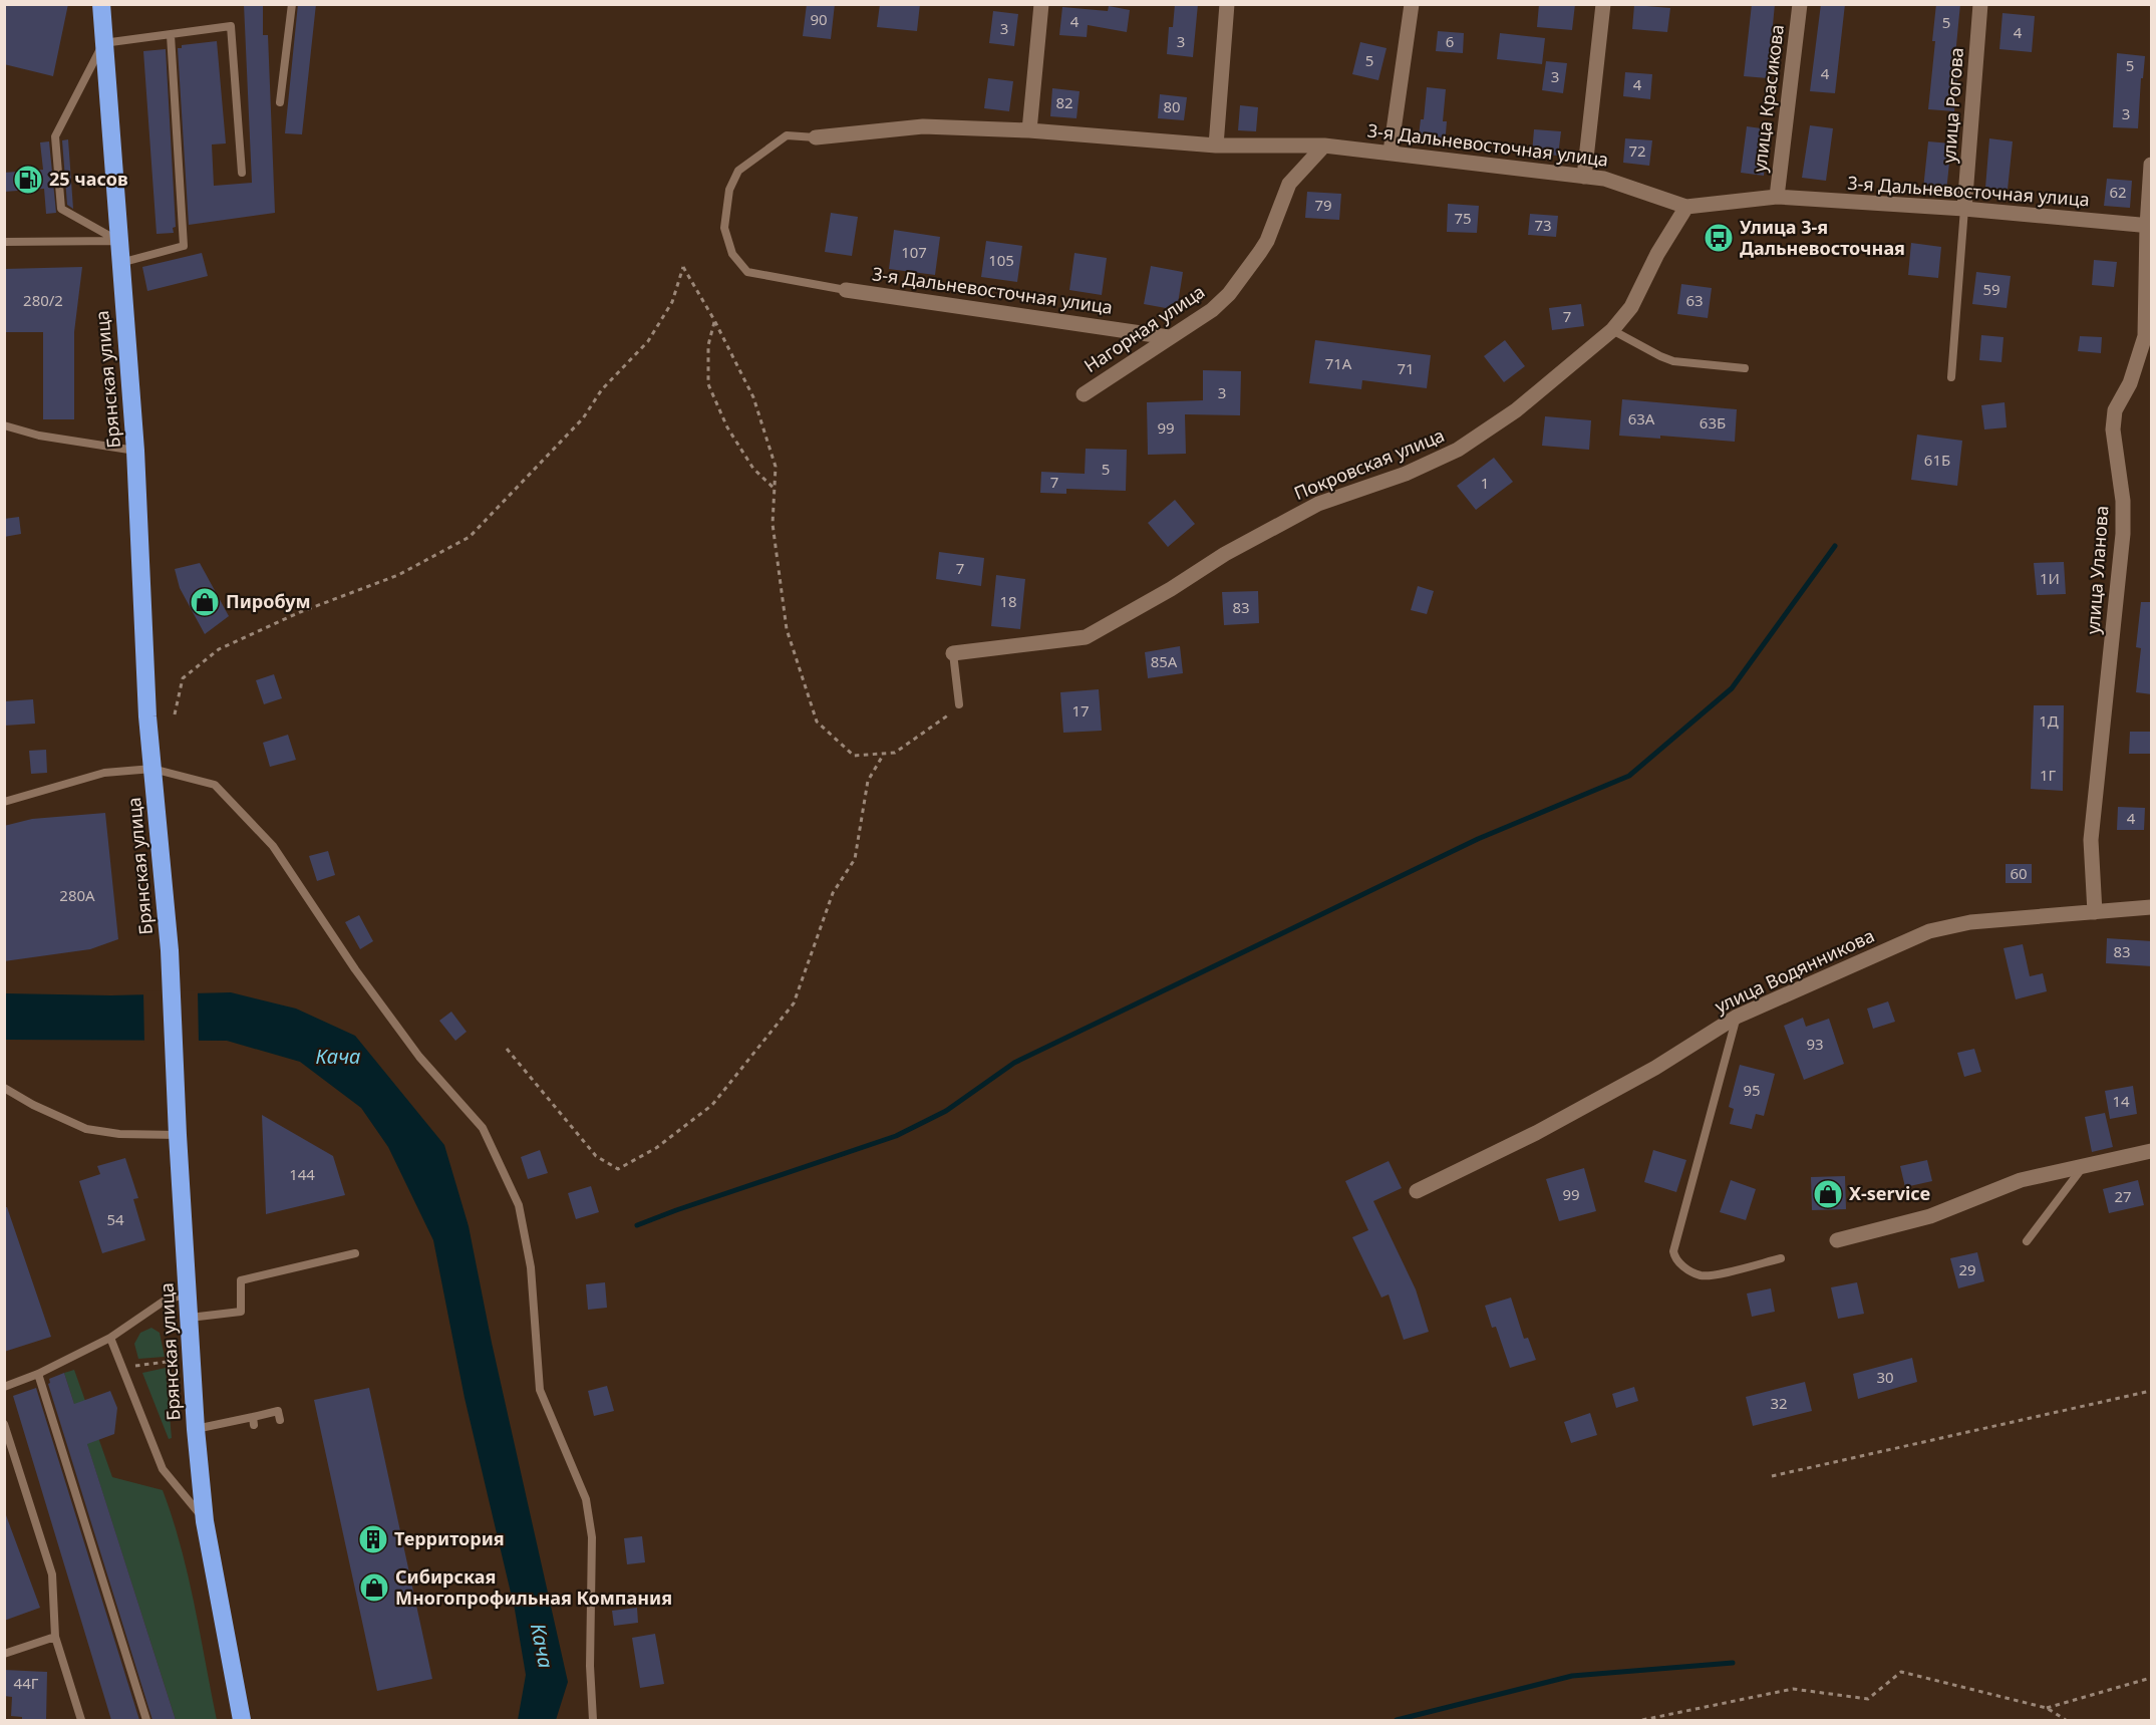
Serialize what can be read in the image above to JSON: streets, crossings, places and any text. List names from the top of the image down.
{
  "streets": {
    "highway": ["Брянская улица"],
    "street": [
      "улица Красикова",
      "улица Рогова",
      "3-я Дальневосточная улица",
      "Нагорная улица",
      "Покровская улица",
      "улица Уланова",
      "улица Водянникова"
    ]
  },
  "crossings": [
    ["улица Красикова", "3-я Дальневосточная улица"],
    ["улица Рогова", "3-я Дальневосточная улица"],
    ["3-я Дальневосточная улица", "Нагорная улица"],
    ["3-я Дальневосточная улица", "Покровская улица"],
    ["3-я Дальневосточная улица", "улица Уланова"],
    ["улица Уланова", "улица Водянникова"]
  ],
  "water": ["Кача"],
  "places": {
    "fuel station": ["25 часов"],
    "bus stop": ["Улица 3-я Дальневосточная"],
    "shop": ["Пиробум", "X-service", "Сибирская Многопрофильная Компания"],
    "building": ["Территория"]
  },
  "house_numbers": [
    "90",
    "4",
    "5",
    "3",
    "4",
    "3",
    "6",
    "5",
    "5",
    "4",
    "3",
    "4",
    "82",
    "80",
    "3",
    "72",
    "62",
    "79",
    "75",
    "73",
    "107",
    "105",
    "59",
    "280/2",
    "63",
    "7",
    "71А",
    "71",
    "3",
    "63А",
    "63Б",
    "99",
    "61Б",
    "5",
    "7",
    "1",
    "7",
    "1И",
    "18",
    "83",
    "85А",
    "17",
    "1Д",
    "1Г",
    "4",
    "60",
    "280А",
    "83",
    "93",
    "95",
    "14",
    "144",
    "99",
    "27",
    "54",
    "29",
    "30",
    "32",
    "44Г"
  ]
}
